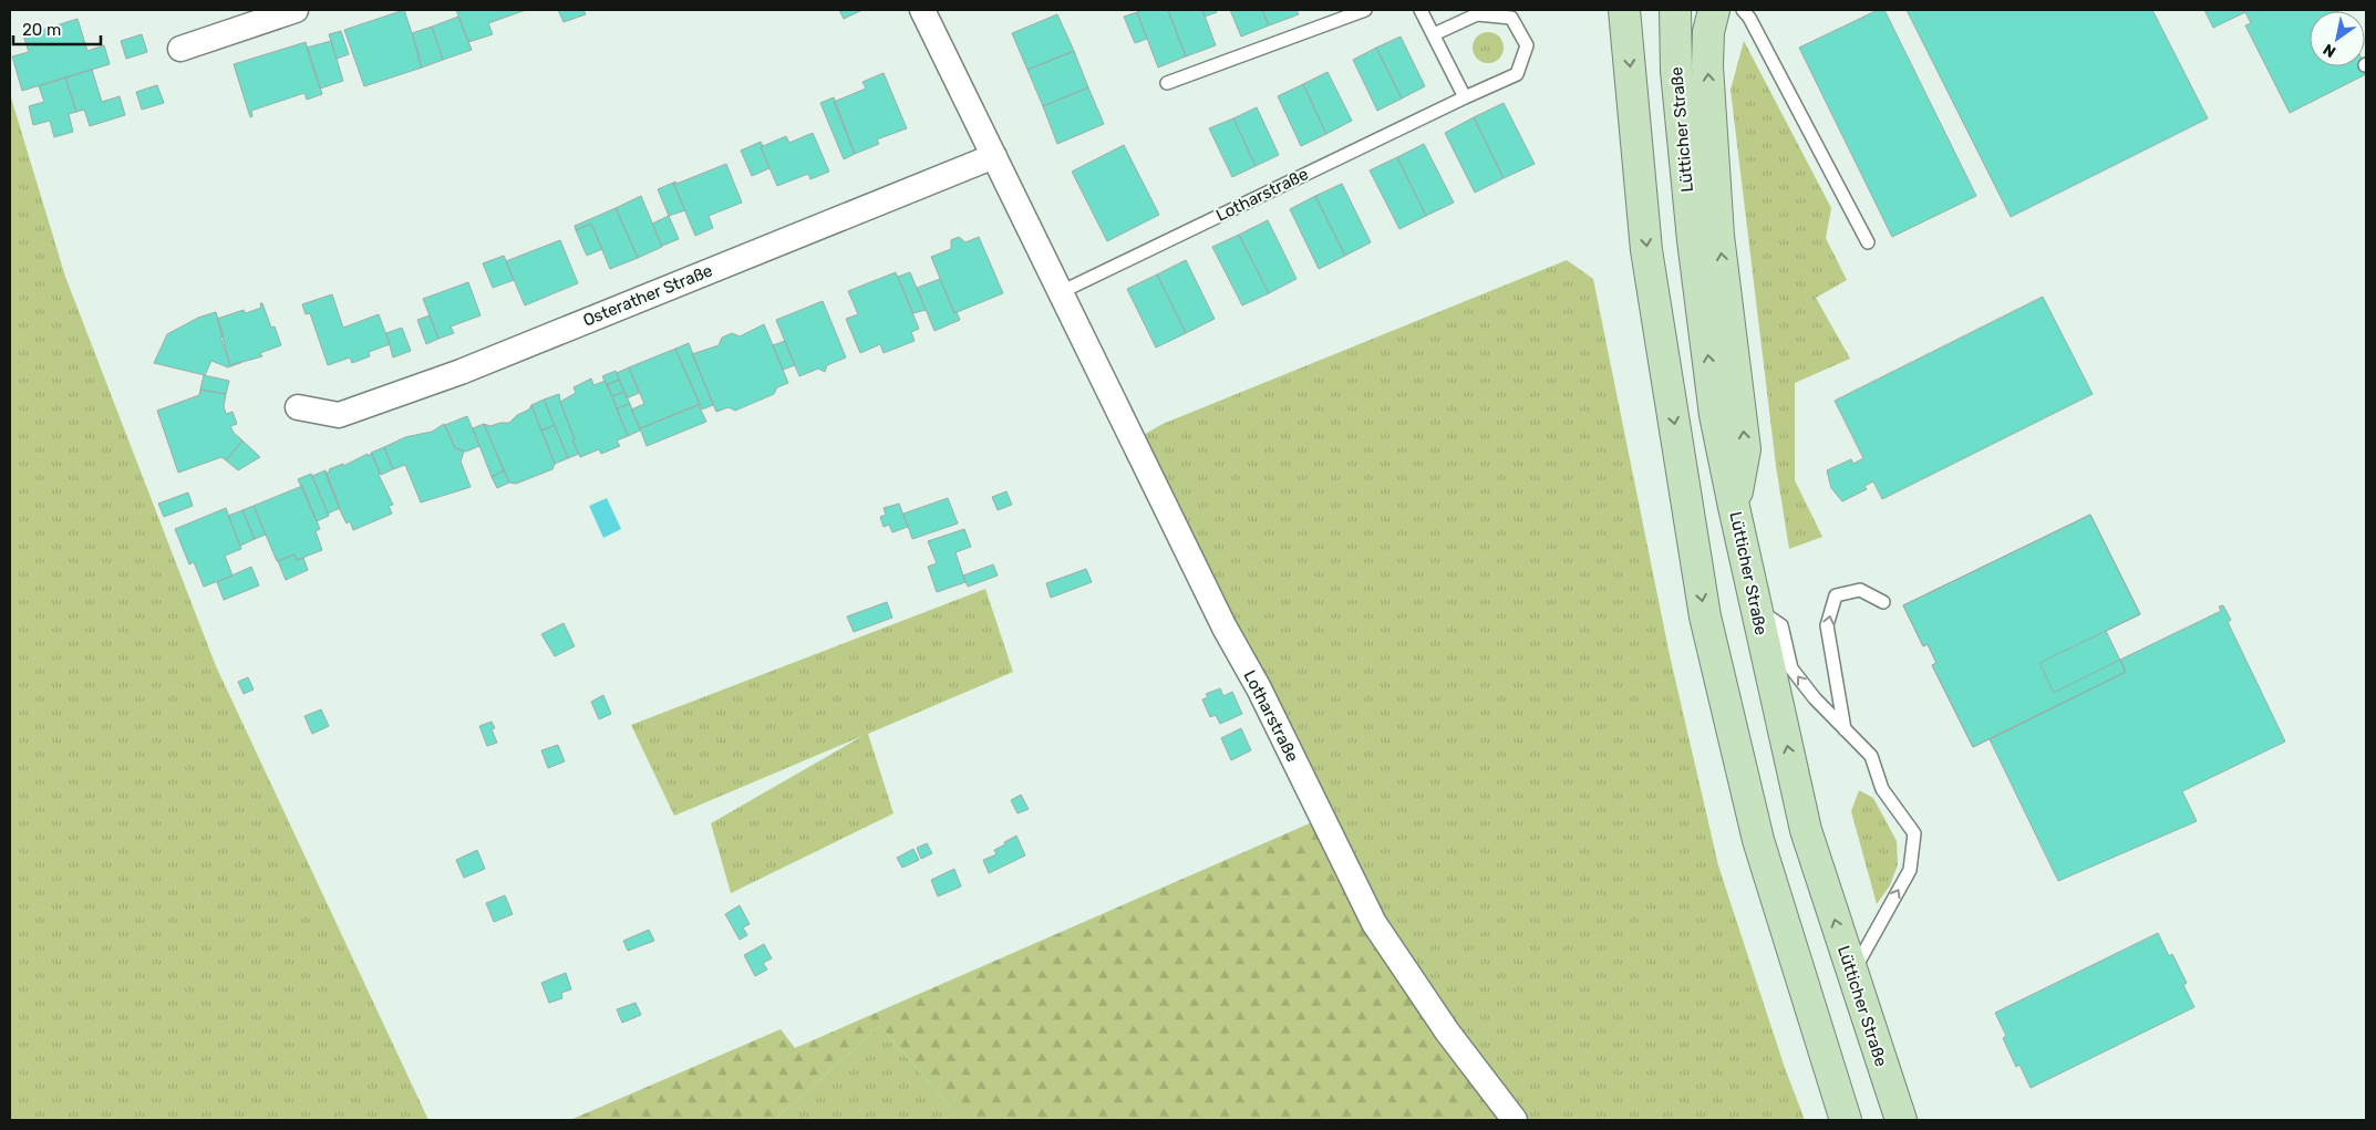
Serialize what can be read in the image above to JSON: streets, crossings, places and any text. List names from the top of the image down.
{
  "streets": {
    "main road": ["Lütticher Straße"],
    "street": ["Lotharstraße", "Osterather Straße"]
  },
  "crossings": [
    ["Lotharstraße", "Osterather Straße"]
  ],
  "scale_bar": "20 m",
  "north": "bottom left"
}
